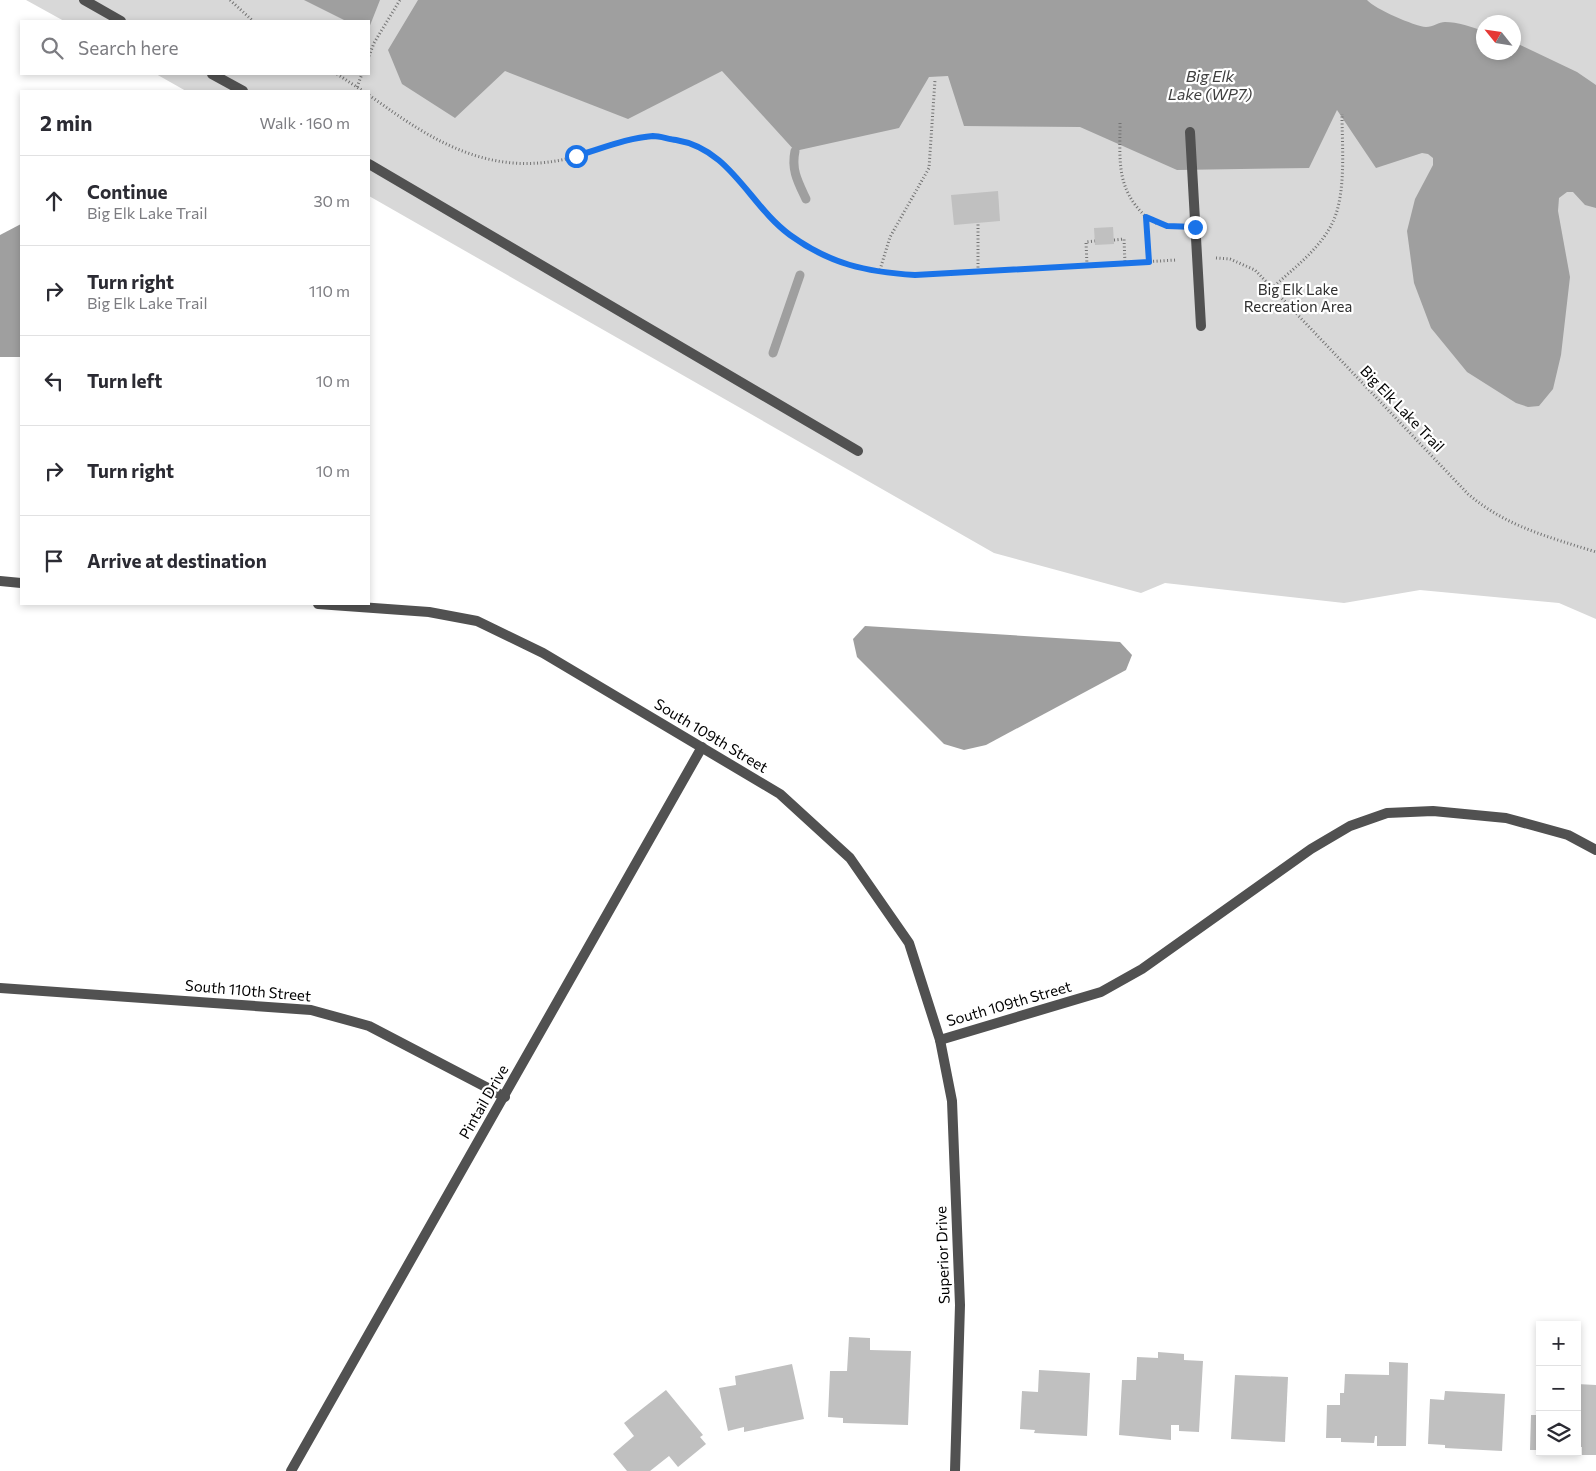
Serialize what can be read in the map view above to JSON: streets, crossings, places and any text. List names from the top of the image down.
{
  "streets": {
    "street": [
      "South 109th Street",
      "South 110th Street",
      "Pintail Drive",
      "Superior Drive"
    ],
    "path": ["Big Elk Lake Trail"]
  },
  "crossings": [
    ["South 109th Street", "Pintail Drive"],
    ["South 109th Street", "Superior Drive"],
    ["South 110th Street", "Pintail Drive"]
  ],
  "water": ["Big Elk Lake (WP7)"],
  "parks": ["Big Elk Lake Recreation Area"],
  "north": "top left",
  "page": {
    "search": "Search here",
    "heading": ["2 min", "Walk · 160 m"],
    "list": [
      ["Continue", "Big Elk Lake Trail", "30 m"],
      ["Turn right", "Big Elk Lake Trail", "110 m"],
      ["Turn left", "10 m"],
      ["Turn right", "10 m"],
      "Arrive at destination"
    ],
    "map_buttons": ["+", "−"]
  }
}
